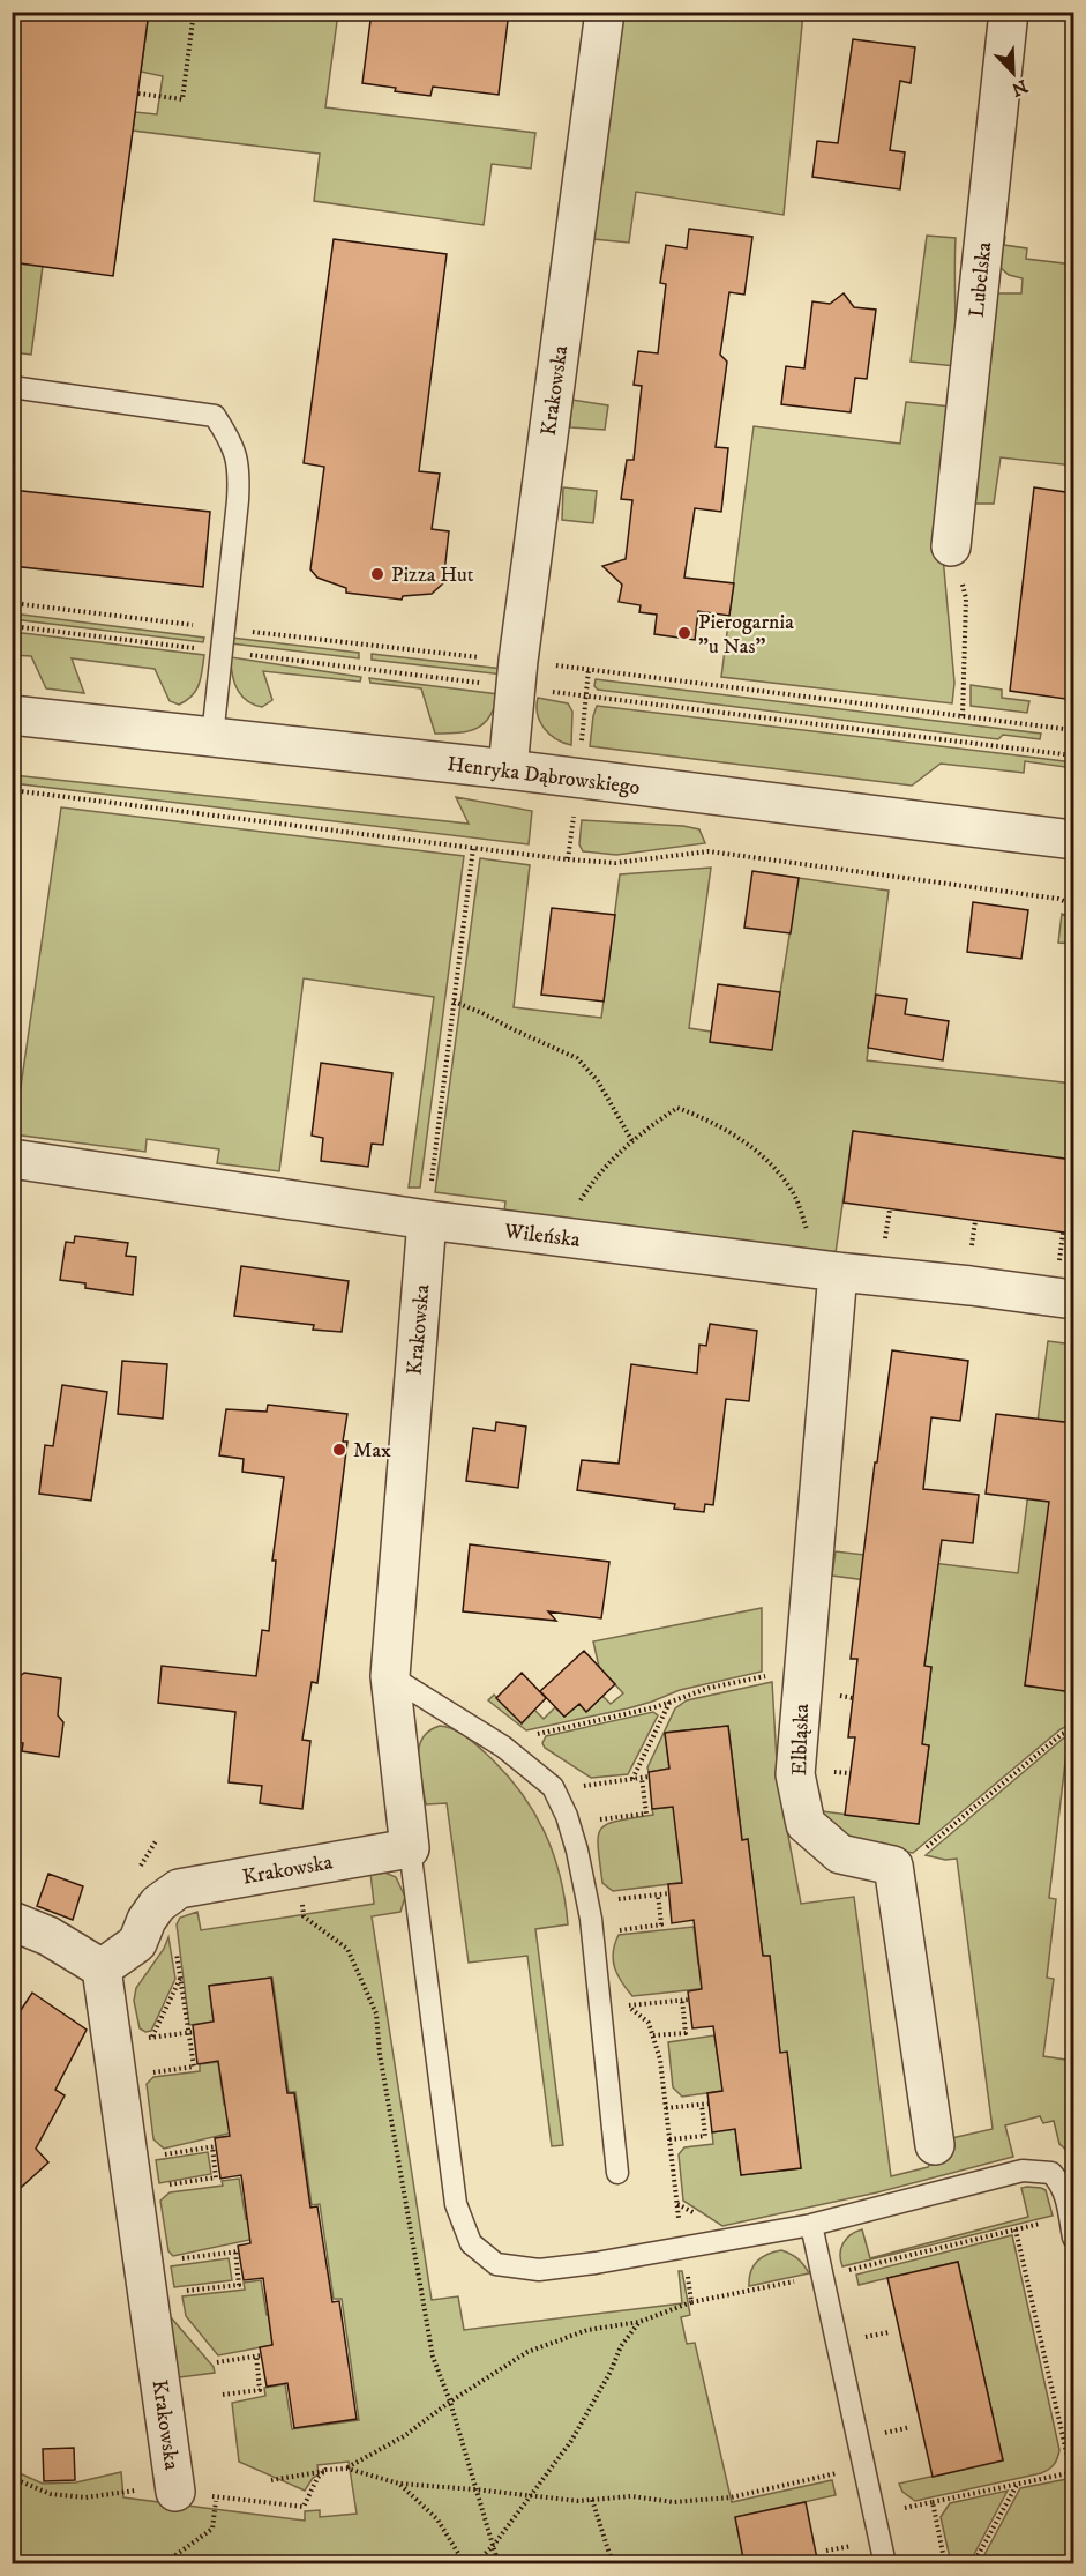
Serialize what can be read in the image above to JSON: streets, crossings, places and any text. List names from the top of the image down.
{
  "streets": {
    "street": [
      "Lubelska",
      "Krakowska",
      "Henryka Dąbrowskiego",
      "Wileńska",
      "Elbląska"
    ]
  },
  "crossings": [
    ["Krakowska", "Henryka Dąbrowskiego"],
    ["Krakowska", "Wileńska"],
    ["Wileńska", "Elbląska"]
  ],
  "places": ["Pizza Hut", "Pierogarnia \"u Nas\"", "Max"],
  "north": "bottom right"
}
